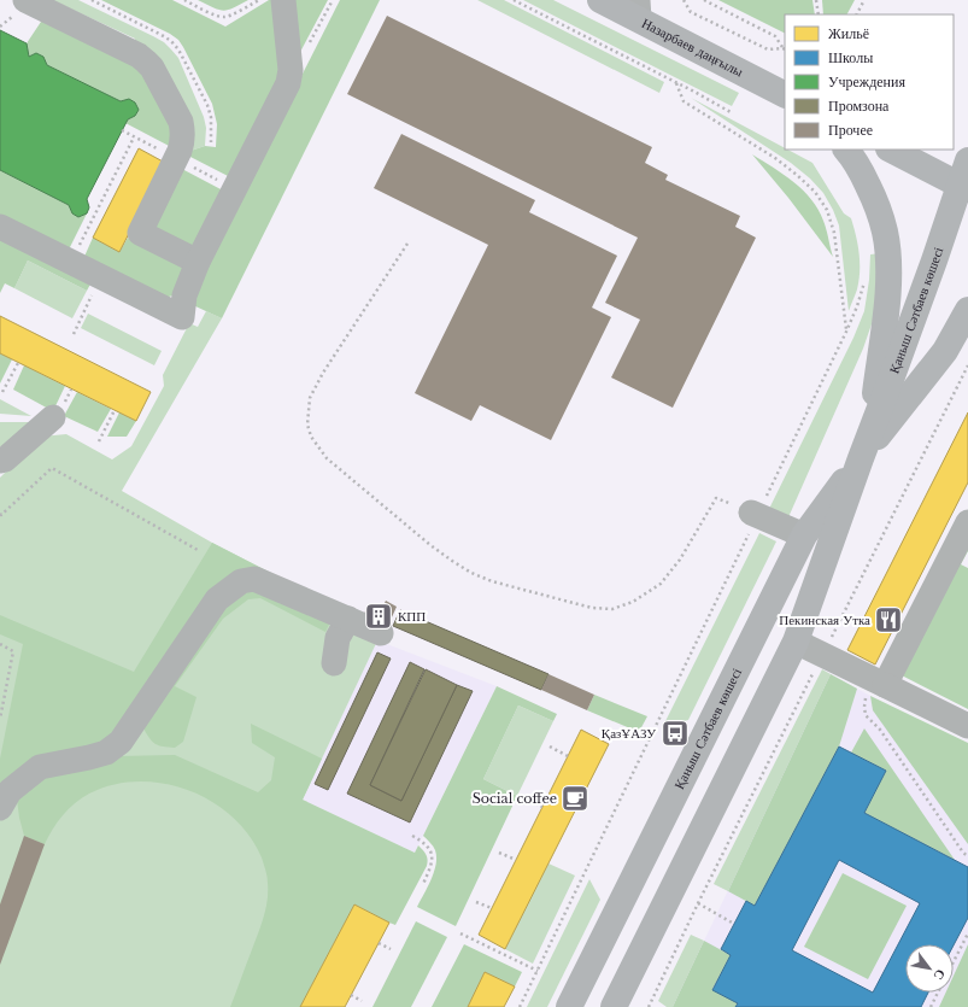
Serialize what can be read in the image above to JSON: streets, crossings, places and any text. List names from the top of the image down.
{
  "streets": {
    "main road": ["Назарбаев даңғылы", "Қаныш Сәтбаев көшесі"]
  },
  "places": {
    "building": ["КПП"],
    "restaurant": ["Пекинская Утка"],
    "bus stop": ["ҚазҰАЗУ"],
    "cafe": ["Social coffee"]
  },
  "legend": [
    "Жильё",
    "Школы",
    "Учреждения",
    "Промзона",
    "Прочее"
  ],
  "north": "bottom right"
}
